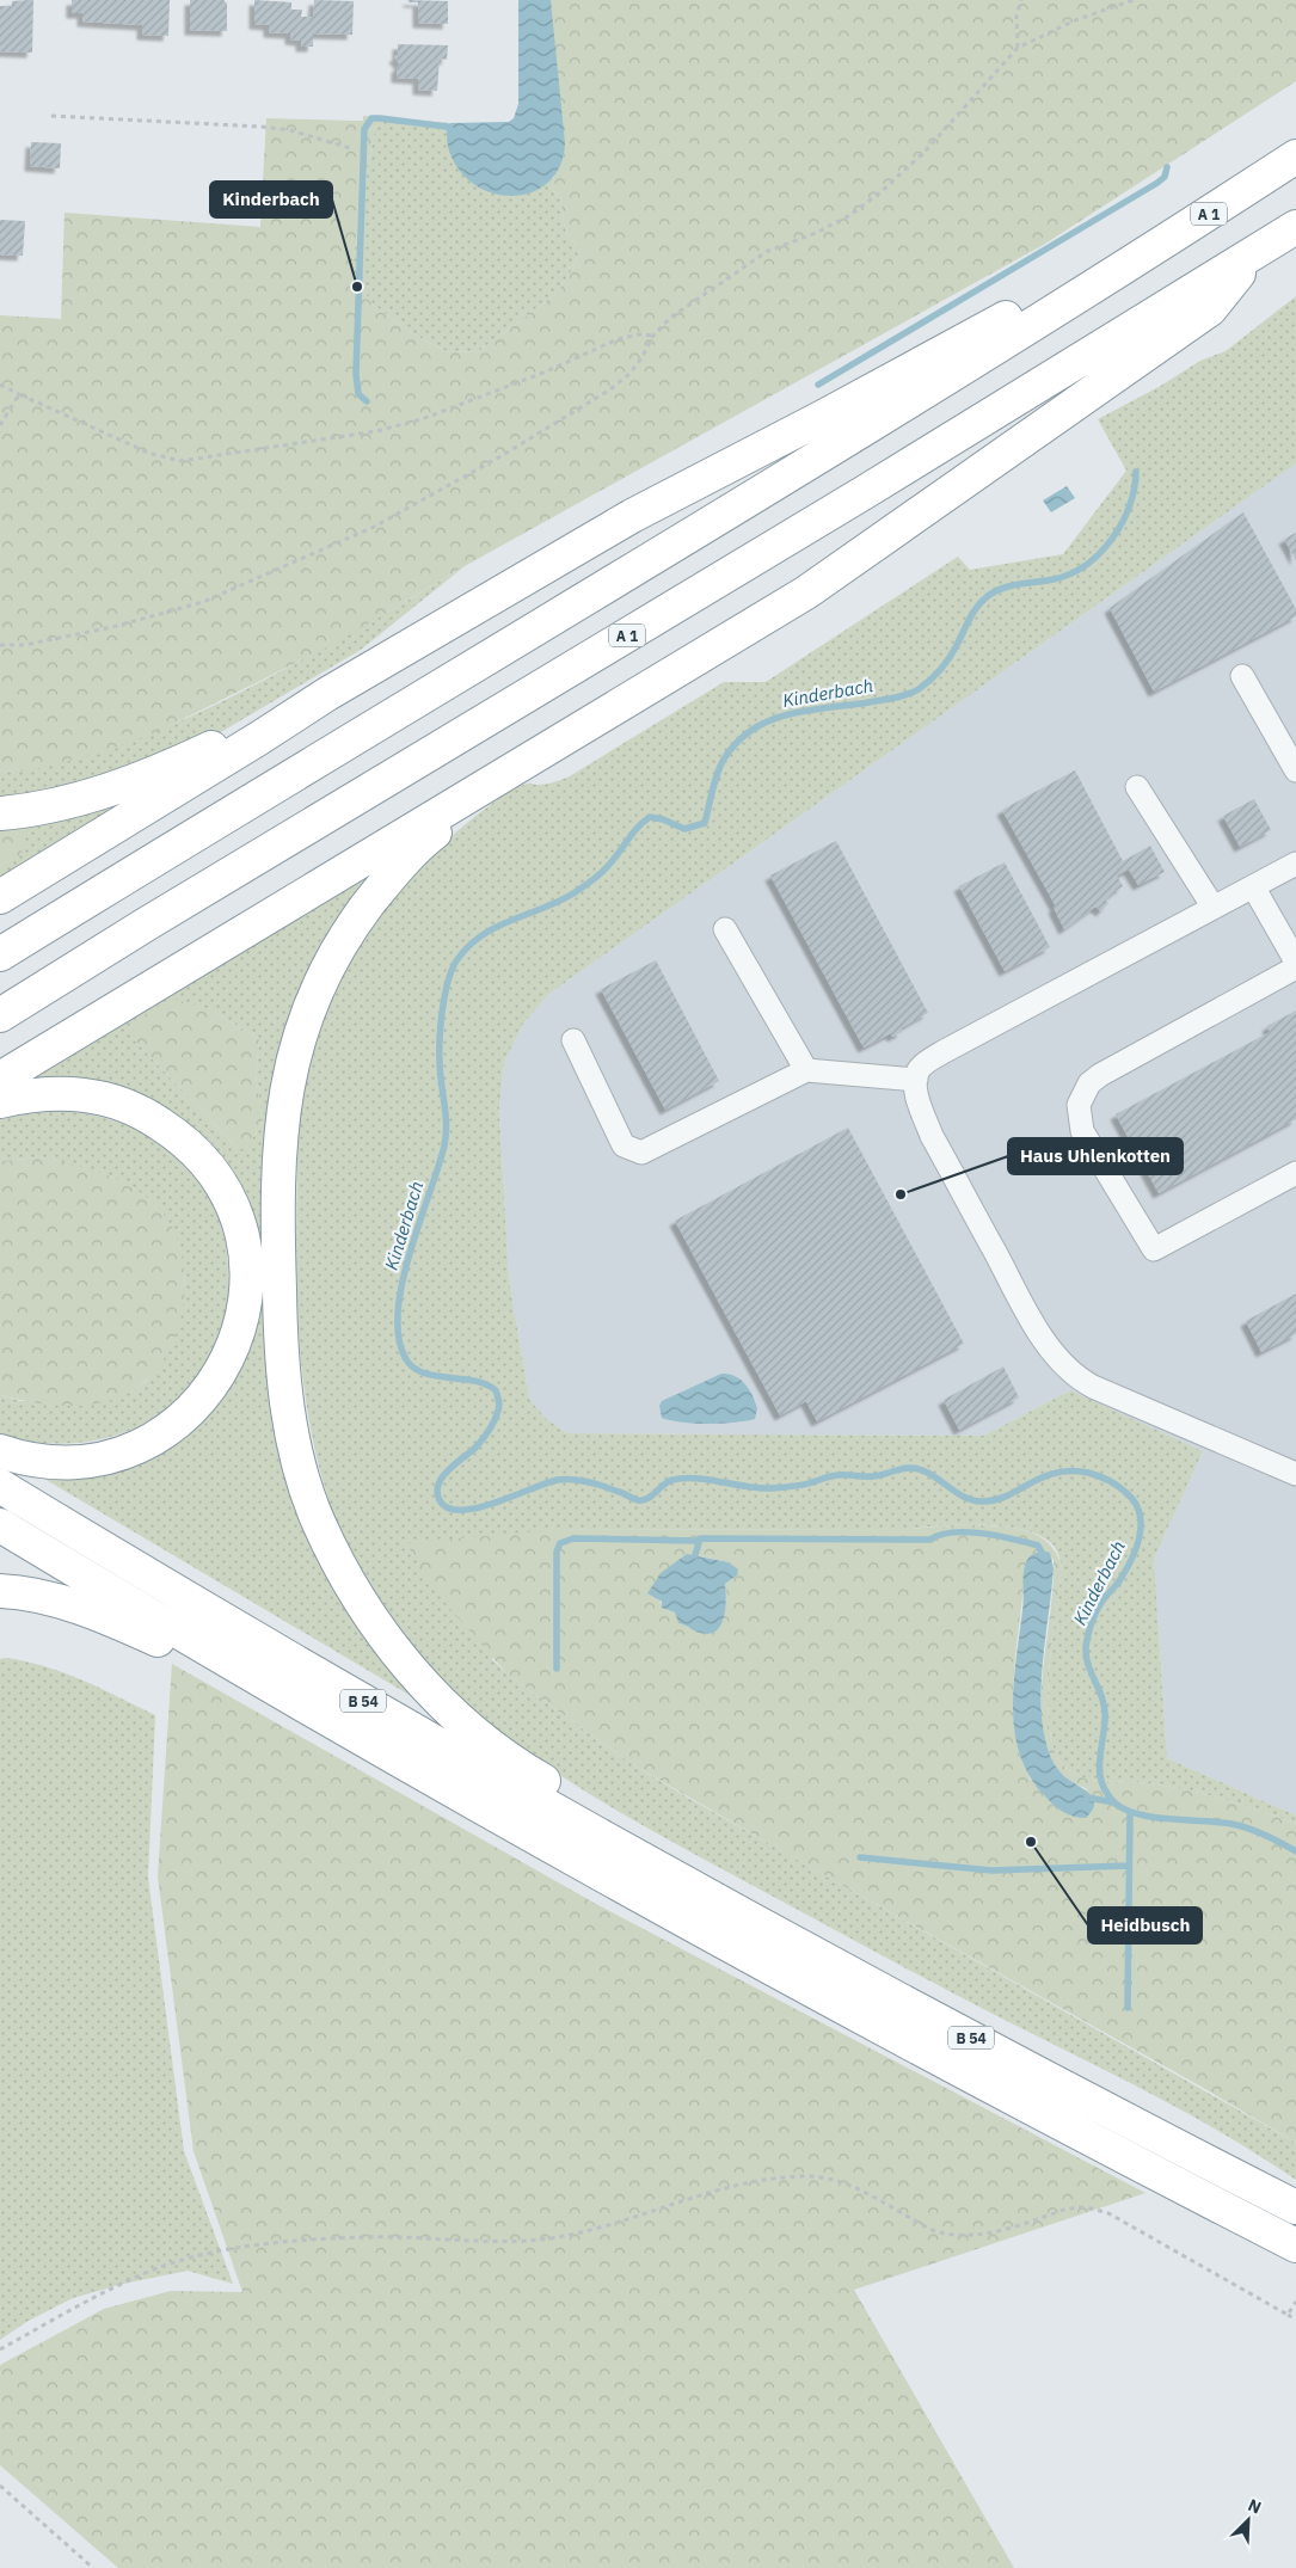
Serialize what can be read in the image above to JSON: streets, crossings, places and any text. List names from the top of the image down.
{
  "streets": {
    "highway": ["A 1", "B 54"]
  },
  "water": ["Kinderbach"],
  "places": ["Kinderbach", "Haus Uhlenkotten", "Heidbusch"],
  "north": "top right"
}
